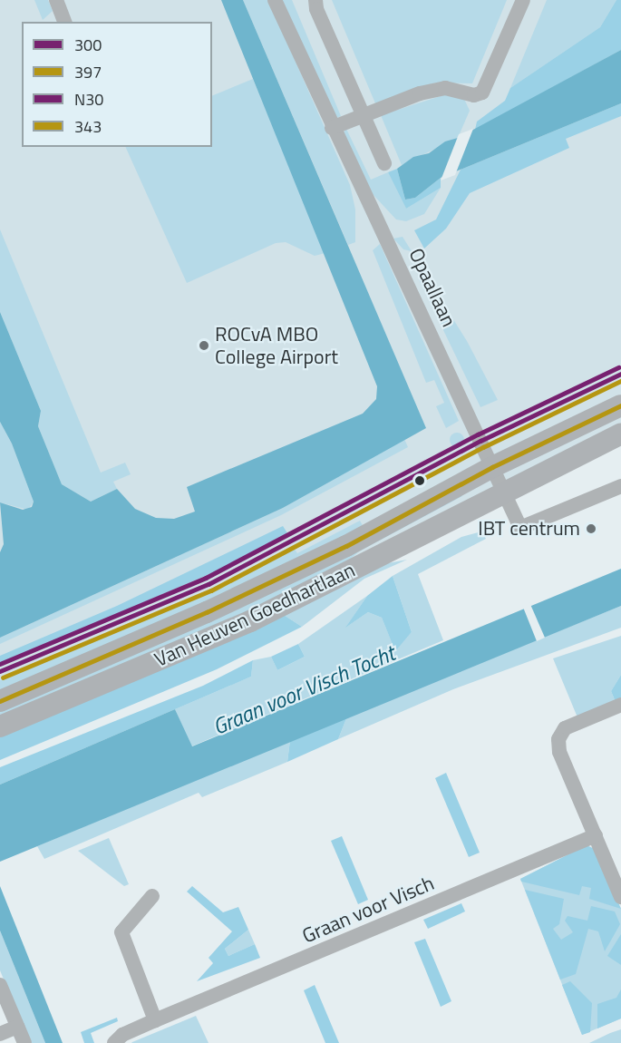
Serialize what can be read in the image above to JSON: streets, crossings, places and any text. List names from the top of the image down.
{
  "streets": {
    "main road": ["Van Heuven Goedhartlaan"],
    "street": ["Opaallaan", "Graan voor Visch"]
  },
  "crossings": [
    ["Opaallaan", "Van Heuven Goedhartlaan"]
  ],
  "water": ["Graan voor Visch Tocht"],
  "places": ["ROCvA MBO College Airport", "IBT centrum"],
  "lines": [
    "transit line N30",
    "transit line 300",
    "transit line 397",
    "transit line 343"
  ],
  "legend": [
    "300",
    "397",
    "N30",
    "343"
  ]
}
